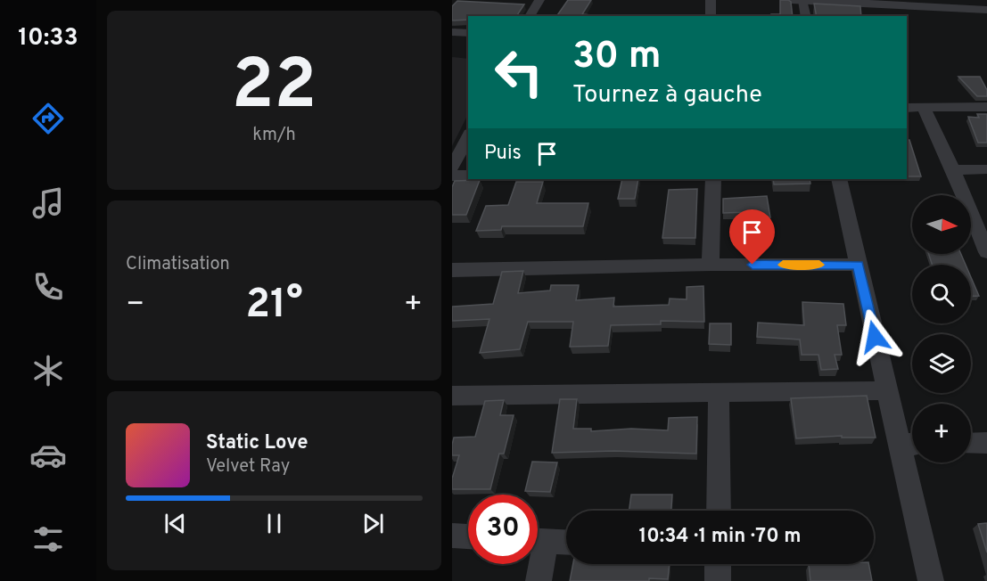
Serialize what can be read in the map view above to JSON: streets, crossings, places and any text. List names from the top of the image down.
{
  "north": "right",
  "page": {
    "tabs": "10:33",
    "tile": [
      ["22", "km/h"],
      "Climatisation"
    ],
    "turn": ["30 m", "Tournez à gauche"],
    "then": "Puis",
    "map_buttons": "+",
    "heat": ["−", "21°", "+"],
    "song": ["Static Love", "Velvet Ray"],
    "limit": "30",
    "trip": "10:34 · 1 min · 70 m"
  }
}
